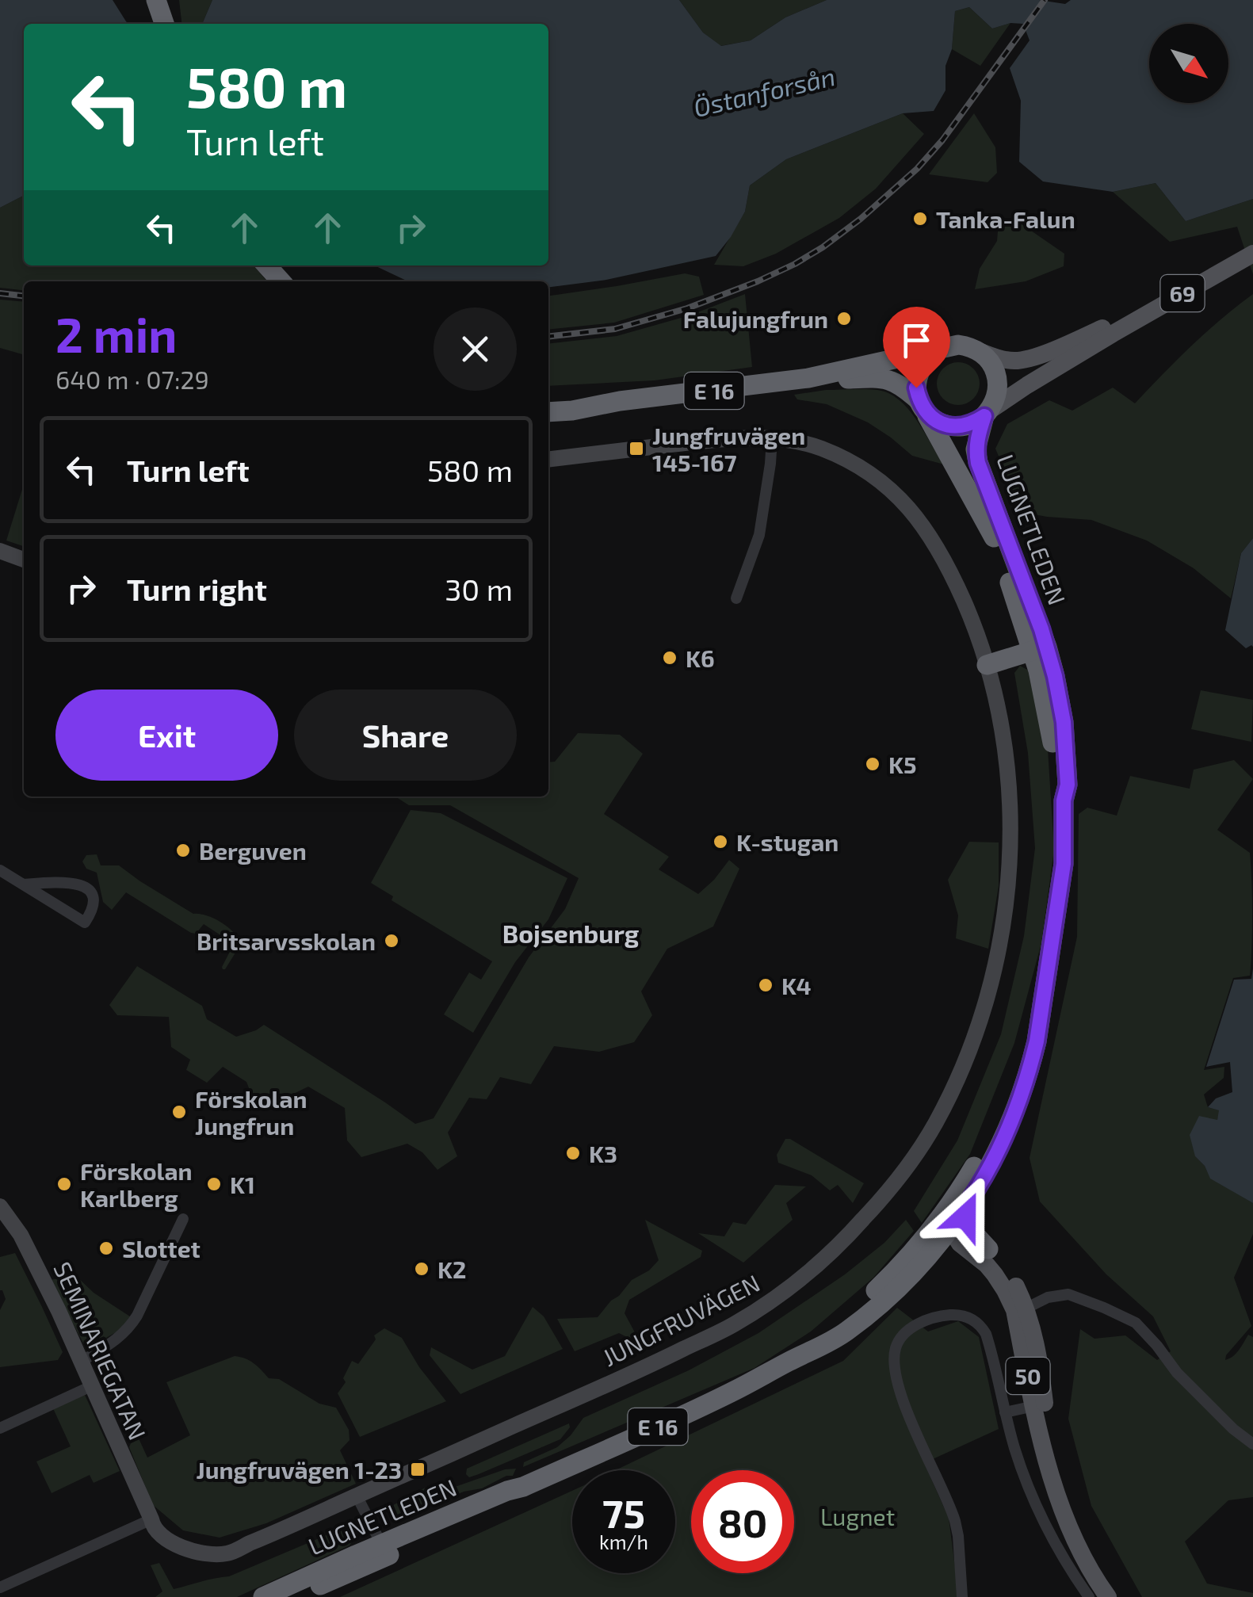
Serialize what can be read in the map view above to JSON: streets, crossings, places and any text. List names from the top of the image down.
{
  "streets": {
    "highway": ["E 16", "LUGNETLEDEN", "50"],
    "main road": ["69"],
    "street": ["JUNGFRUVÄGEN", "SEMINARIEGATAN"]
  },
  "crossings": [
    ["69", "E 16"],
    ["69", "LUGNETLEDEN"],
    ["E 16", "LUGNETLEDEN"],
    ["LUGNETLEDEN", "50"],
    ["JUNGFRUVÄGEN", "SEMINARIEGATAN"]
  ],
  "districts": ["Bojsenburg"],
  "water": ["Östanforsån"],
  "parks": ["Lugnet"],
  "places": {
    "other": [
      "Tanka-Falun",
      "Falujungfrun",
      "K6",
      "K5",
      "K-stugan",
      "Berguven",
      "Britsarvsskolan",
      "K4",
      "Förskolan Jungfrun",
      "K3",
      "Förskolan Karlberg",
      "K1",
      "Slottet",
      "K2"
    ],
    "transit": ["Jungfruvägen 145-167", "Jungfruvägen 1-23"]
  },
  "north": "bottom right",
  "page": {
    "turn": ["580 m", "Turn left"],
    "heading": ["2 min", "640 m · 07:29"],
    "list": [
      {
        "name": "Turn left",
        "value": "580 m"
      },
      {
        "name": "Turn right",
        "value": "30 m"
      }
    ],
    "buttons": ["Exit", "Share"],
    "speed": "75 km/h",
    "limit": "80"
  }
}
